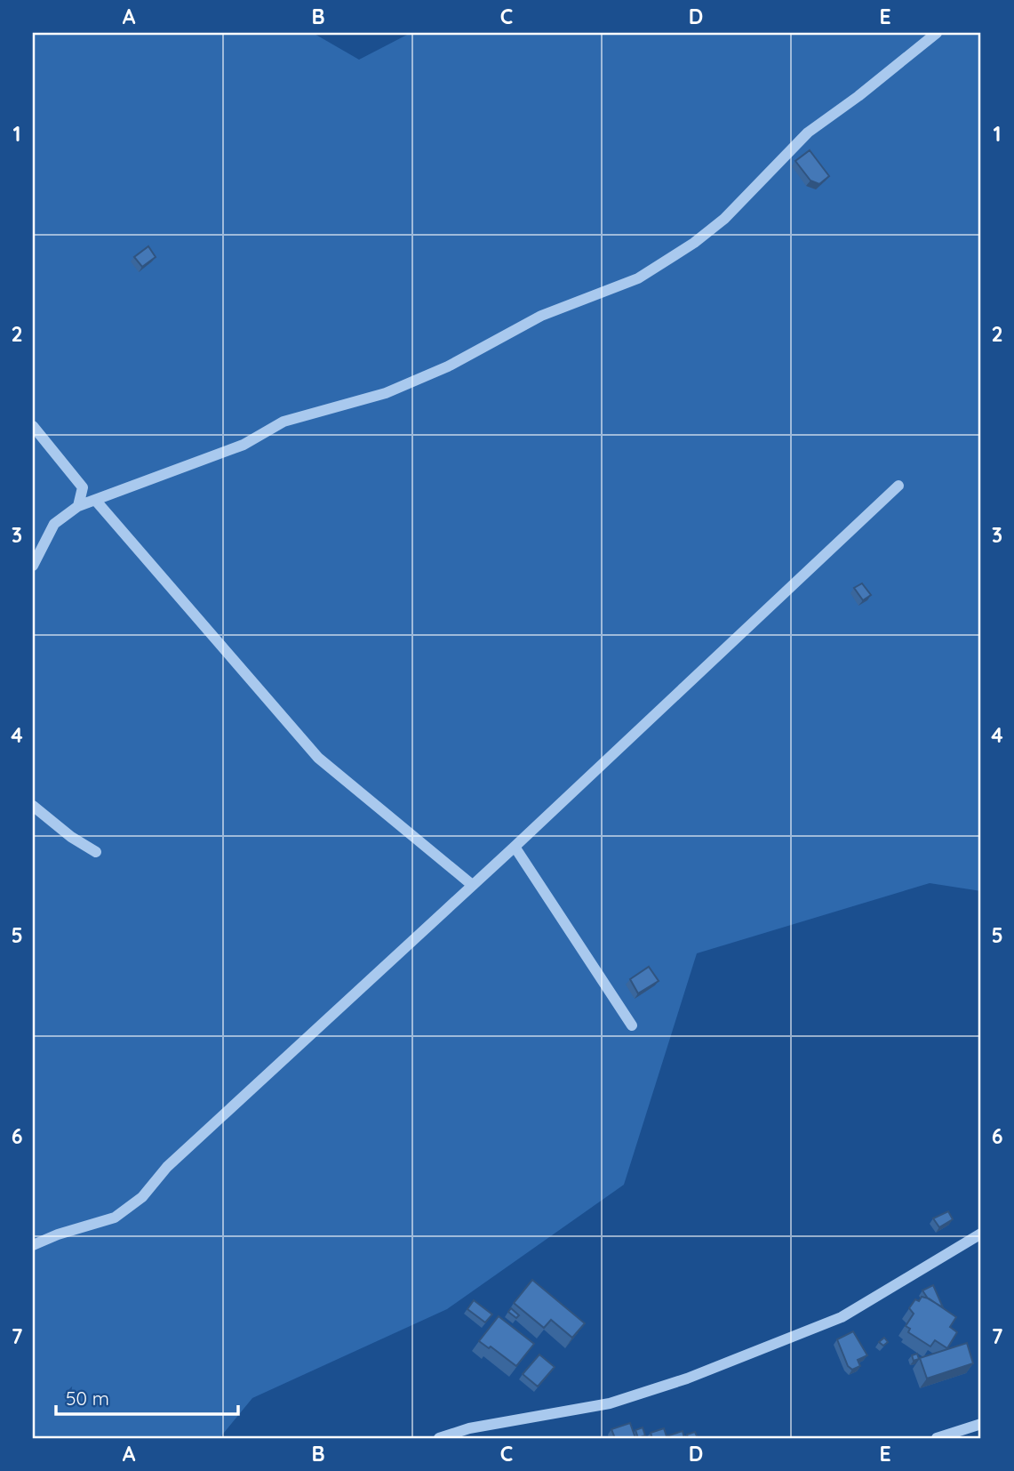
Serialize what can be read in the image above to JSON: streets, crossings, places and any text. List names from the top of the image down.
{
  "scale_bar": "50 m",
  "grid": {
    "columns": [
      "A",
      "B",
      "C",
      "D",
      "E"
    ],
    "rows": [
      "1",
      "2",
      "3",
      "4",
      "5",
      "6",
      "7"
    ]
  }
}
